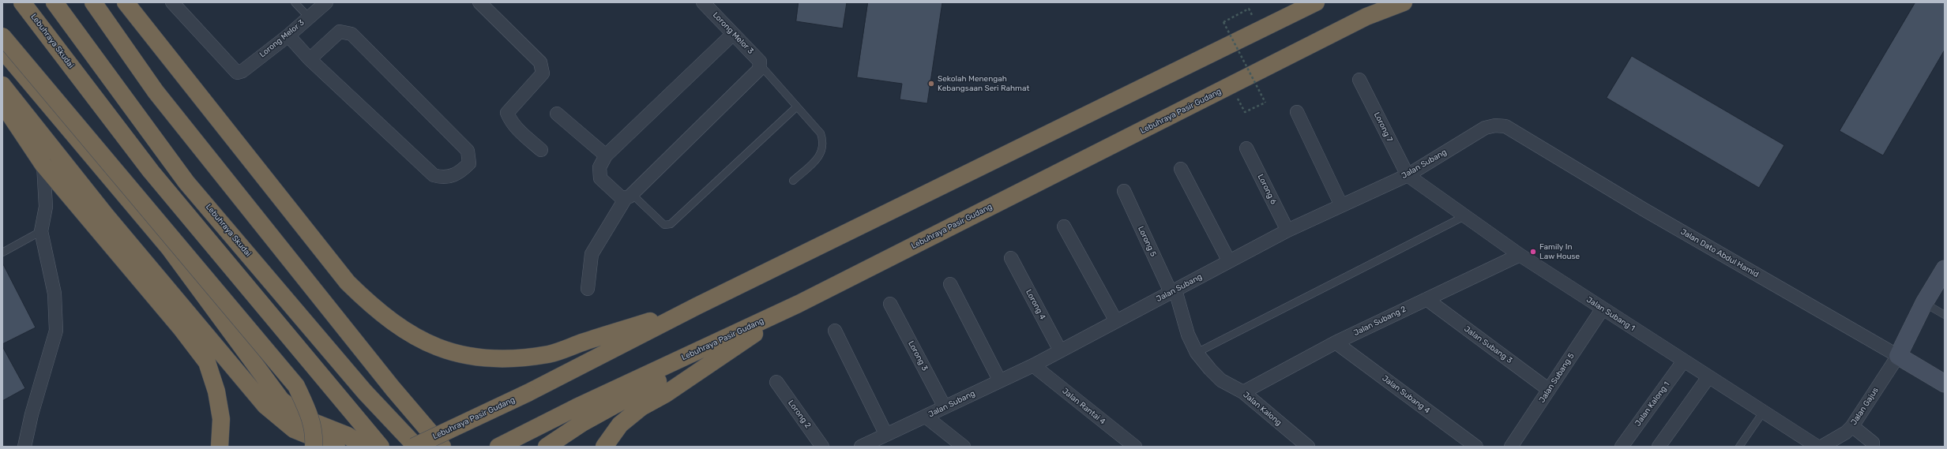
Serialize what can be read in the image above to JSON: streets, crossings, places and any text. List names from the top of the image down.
{
  "streets": {
    "highway": ["Lebuhraya Skudai", "Lebuhraya Pasir Gudang"],
    "street": [
      "Lorong Melor 3",
      "Lorong 7",
      "Jalan Subang",
      "Lorong 6",
      "Lorong 5",
      "Jalan Dato Abdul Hamid",
      "Lorong 4",
      "Jalan Subang 1",
      "Jalan Subang 2",
      "Jalan Subang 3",
      "Lorong 3",
      "Jalan Subang 5",
      "Jalan Subang 4",
      "Jalan Kalong 1",
      "Jalan Rantai 4",
      "Jalan Gajus",
      "Jalan Kalong",
      "Lorong 2"
    ]
  },
  "crossings": [
    ["Lebuhraya Skudai", "Lebuhraya Pasir Gudang"],
    ["Lorong 7", "Jalan Subang"],
    ["Lorong 7", "Jalan Subang 1"],
    ["Jalan Subang", "Lorong 6"],
    ["Jalan Subang", "Lorong 5"],
    ["Jalan Subang", "Jalan Dato Abdul Hamid"],
    ["Jalan Subang", "Lorong 4"],
    ["Jalan Subang", "Jalan Subang 1"],
    ["Jalan Subang", "Lorong 3"],
    ["Jalan Subang", "Jalan Rantai 4"],
    ["Jalan Subang", "Jalan Kalong"],
    ["Lorong 5", "Jalan Kalong"],
    ["Jalan Dato Abdul Hamid", "Jalan Gajus"],
    ["Jalan Subang 1", "Jalan Subang 2"],
    ["Jalan Subang 1", "Jalan Subang 5"],
    ["Jalan Subang 1", "Jalan Kalong 1"],
    ["Jalan Subang 2", "Jalan Subang 3"],
    ["Jalan Subang 2", "Jalan Subang 4"],
    ["Jalan Subang 2", "Jalan Kalong"],
    ["Jalan Subang 3", "Jalan Subang 5"]
  ],
  "places": ["Sekolah Menengah Kebangsaan Seri Rahmat", "Family In Law House"]
}
